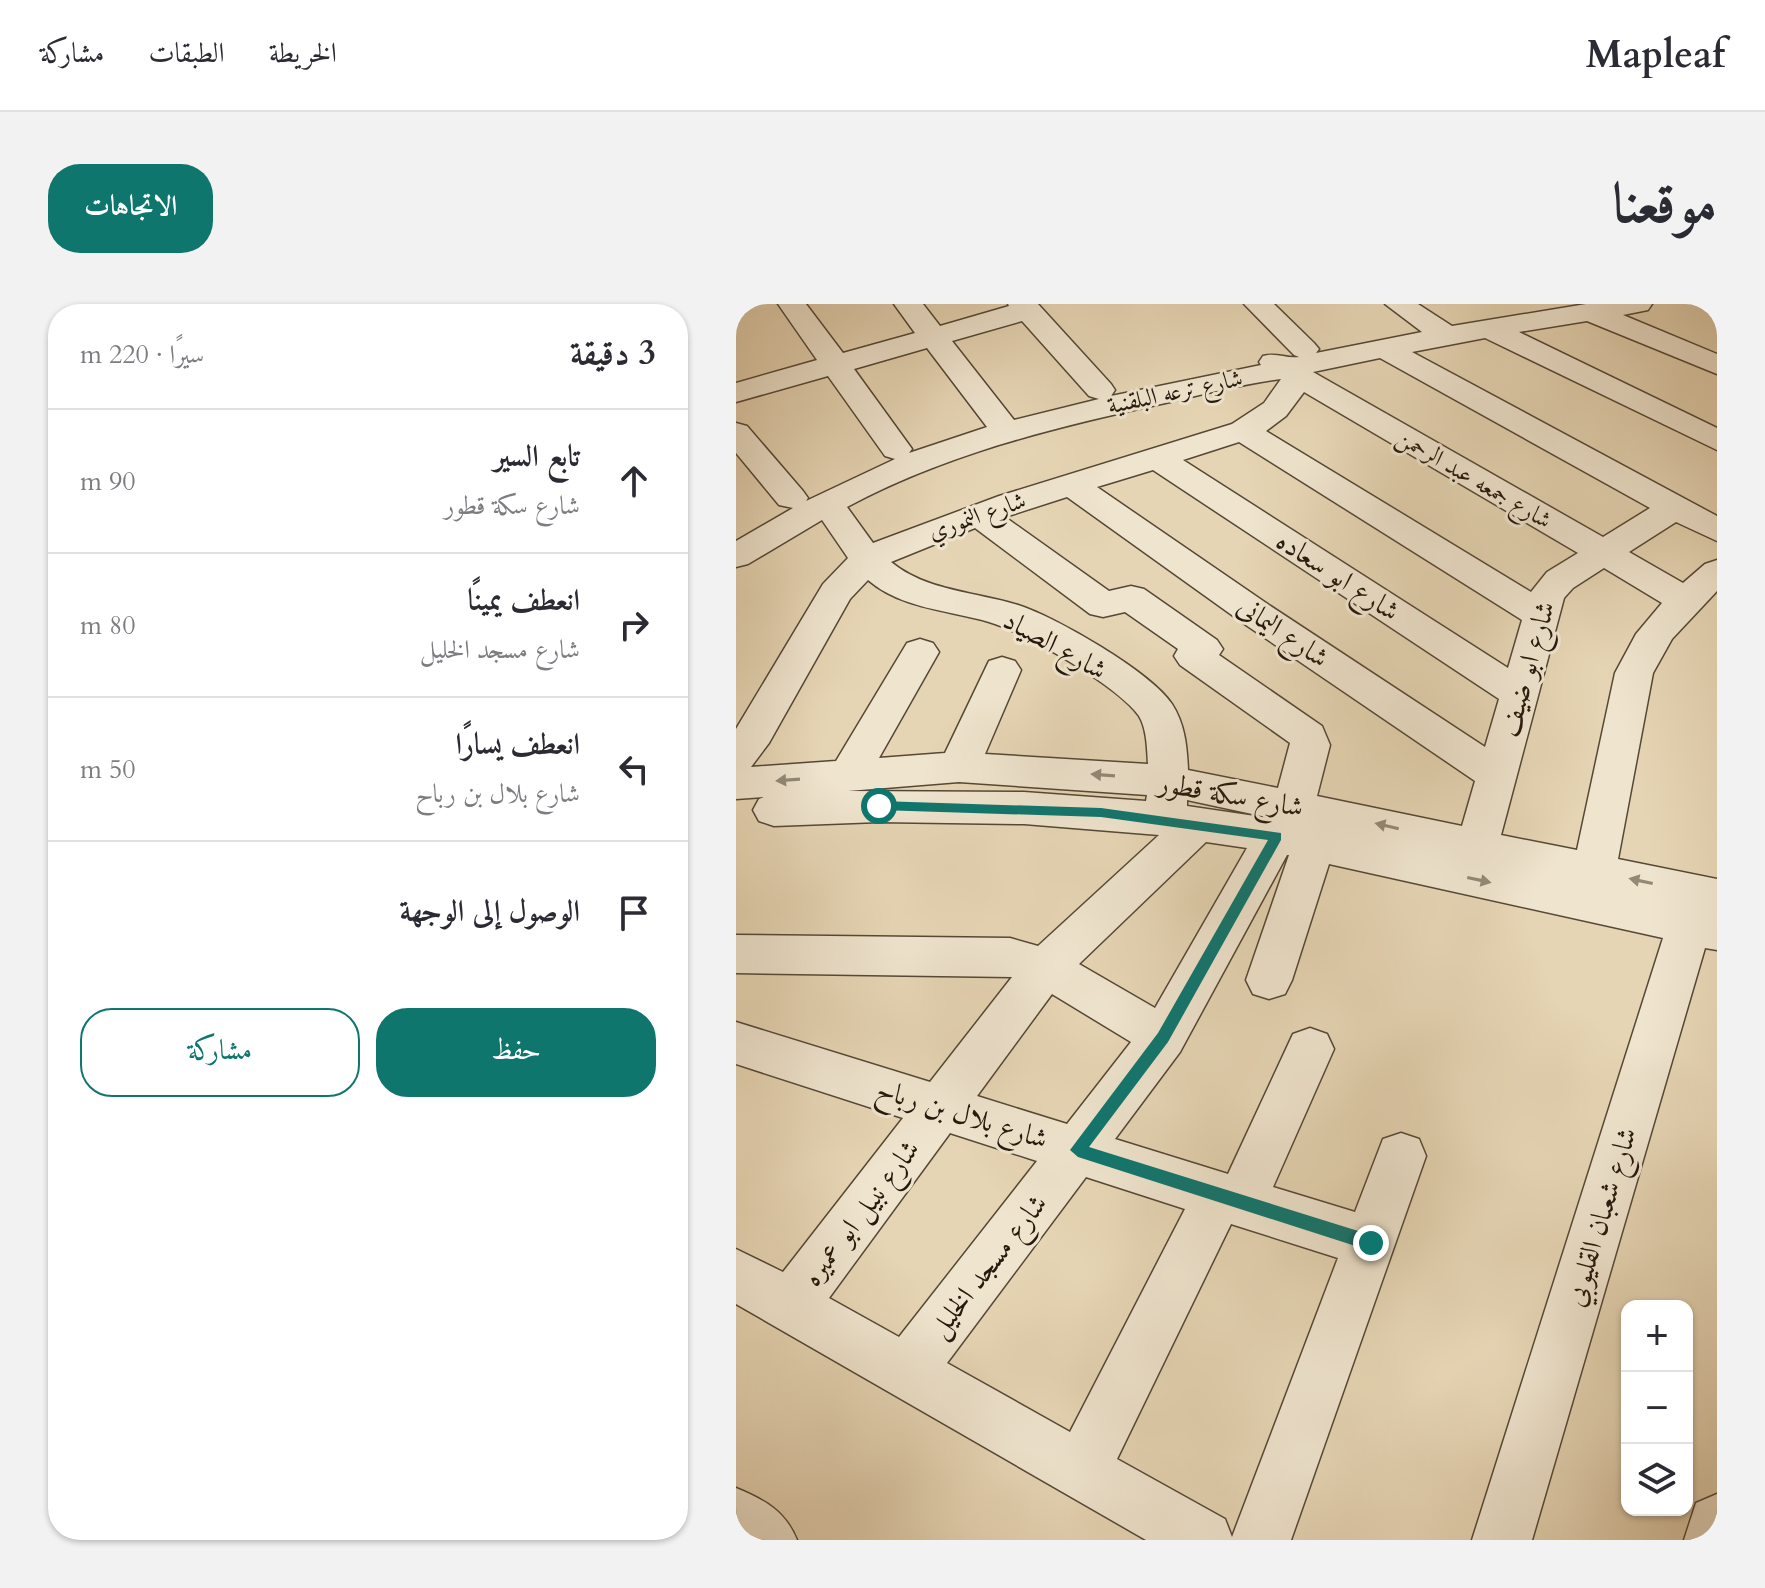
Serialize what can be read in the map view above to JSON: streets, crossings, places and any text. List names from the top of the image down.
{
  "streets": {
    "street": [
      "شارع ترعه البلقنية",
      "شارع جمعه عبد الرحمن",
      "شارع النموري",
      "شارع ابو سعاده",
      "شارع اليمانى",
      "شارع الصياد",
      "شارع ابو ضيف",
      "شارع سكة قطور",
      "شارع بلال بن رباح",
      "شارع نبيل ابو عميره",
      "شارع شعبان القليوبي",
      "شارع مسجد الخليل"
    ]
  },
  "crossings": [
    ["شارع ترعه البلقنية", "شارع جمعه عبد الرحمن"],
    ["شارع ترعه البلقنية", "شارع النموري"],
    ["شارع ترعه البلقنية", "شارع الصياد"],
    ["شارع جمعه عبد الرحمن", "شارع النموري"],
    ["شارع جمعه عبد الرحمن", "شارع ابو ضيف"],
    ["شارع النموري", "شارع ابو سعاده"],
    ["شارع النموري", "شارع اليمانى"],
    ["شارع النموري", "شارع الصياد"],
    ["شارع ابو سعاده", "شارع ابو ضيف"],
    ["شارع اليمانى", "شارع ابو ضيف"],
    ["شارع الصياد", "شارع سكة قطور"],
    ["شارع الصياد", "شارع نبيل ابو عميره"],
    ["شارع ابو ضيف", "شارع سكة قطور"],
    ["شارع سكة قطور", "شارع نبيل ابو عميره"],
    ["شارع سكة قطور", "شارع شعبان القليوبي"],
    ["شارع سكة قطور", "شارع مسجد الخليل"],
    ["شارع بلال بن رباح", "شارع نبيل ابو عميره"],
    ["شارع بلال بن رباح", "شارع مسجد الخليل"]
  ],
  "page": {
    "header": "Mapleaf",
    "nav": ["الخريطة", "الطبقات", "مشاركة"],
    "title": "موقعنا",
    "buttons": [
      "الاتجاهات",
      ["حفظ", "مشاركة"]
    ],
    "heading": ["3 دقيقة", "سيرًا · 220 m"],
    "list": [
      ["تابع السير", "شارع سكة قطور", "90 m"],
      ["انعطف يمينًا", "شارع مسجد الخليل", "80 m"],
      ["انعطف يسارًا", "شارع بلال بن رباح", "50 m"],
      "الوصول إلى الوجهة"
    ],
    "map_buttons": ["+", "−"]
  }
}
